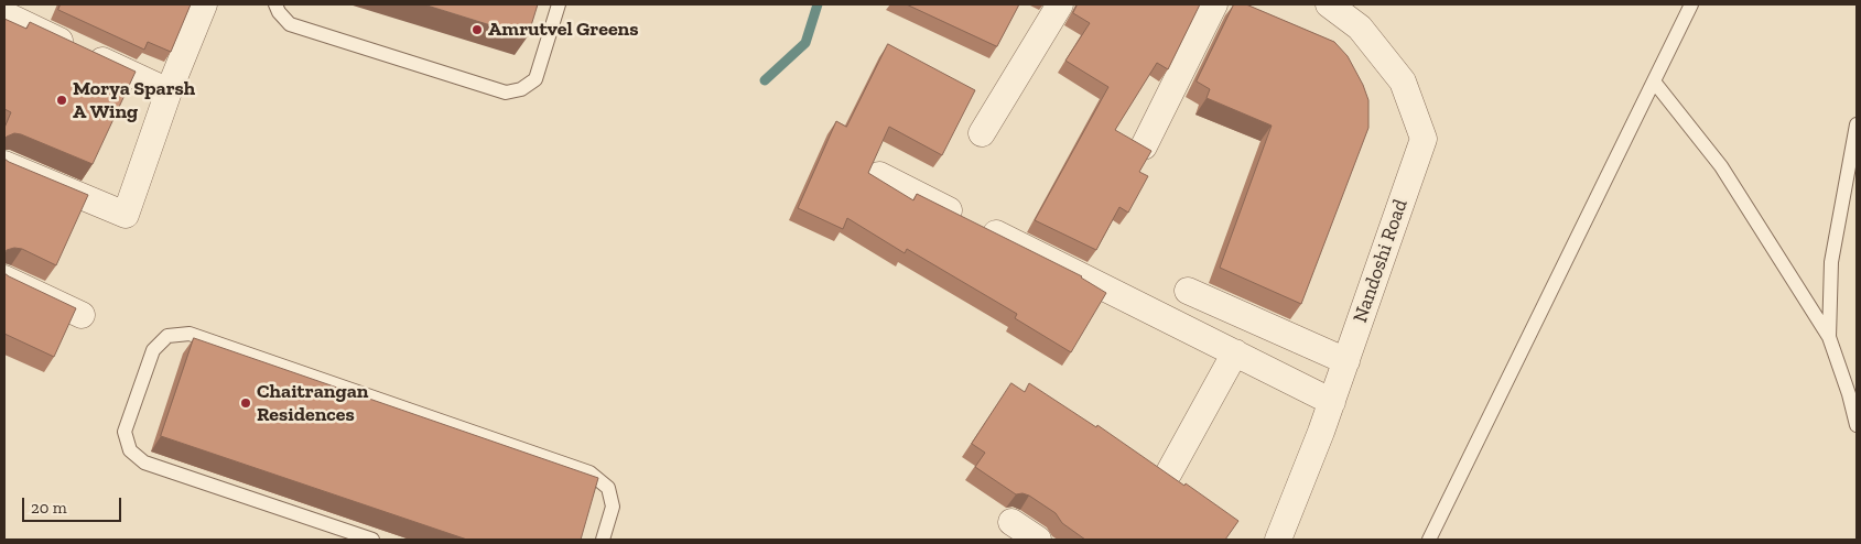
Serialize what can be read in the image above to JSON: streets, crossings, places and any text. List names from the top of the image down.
{
  "streets": {
    "street": ["Nandoshi Road"]
  },
  "places": ["Amrutvel Greens", "Morya Sparsh A Wing", "Chaitrangan Residences"],
  "scale_bar": "20 m"
}
